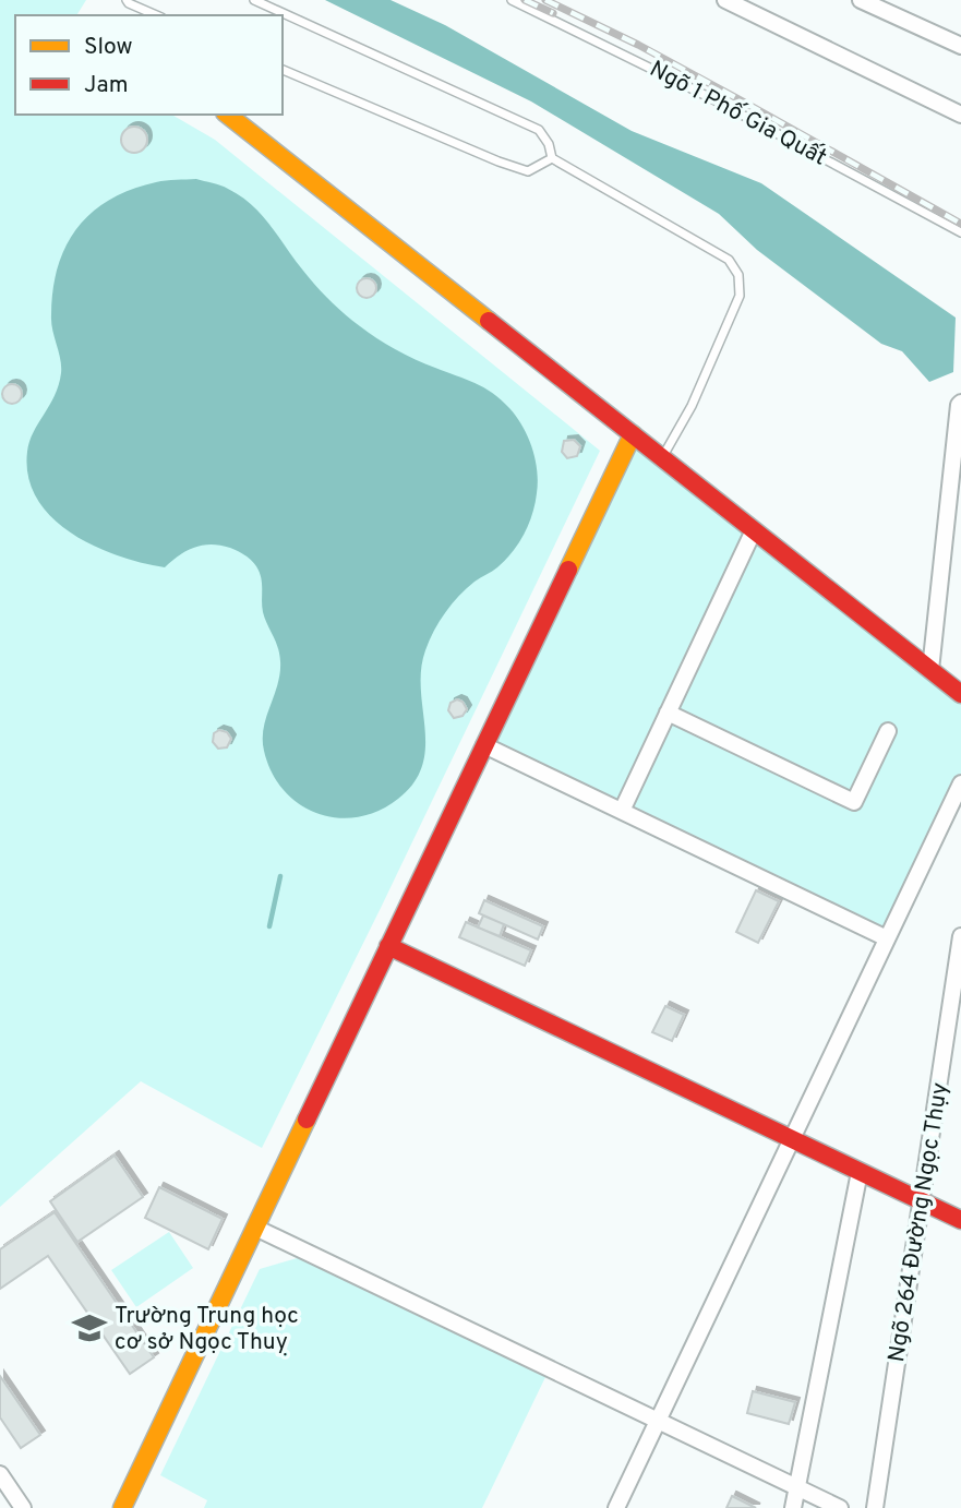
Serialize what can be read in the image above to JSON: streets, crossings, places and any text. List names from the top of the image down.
{
  "streets": {
    "street": ["Ngõ 264 Đường Ngọc Thụy"],
    "lane": ["Ngõ 1 Phố Gia Quất"]
  },
  "places": {
    "school or university": ["Trường Trung học cơ sở Ngọc Thuỵ"]
  },
  "legend": ["Slow", "Jam"]
}
